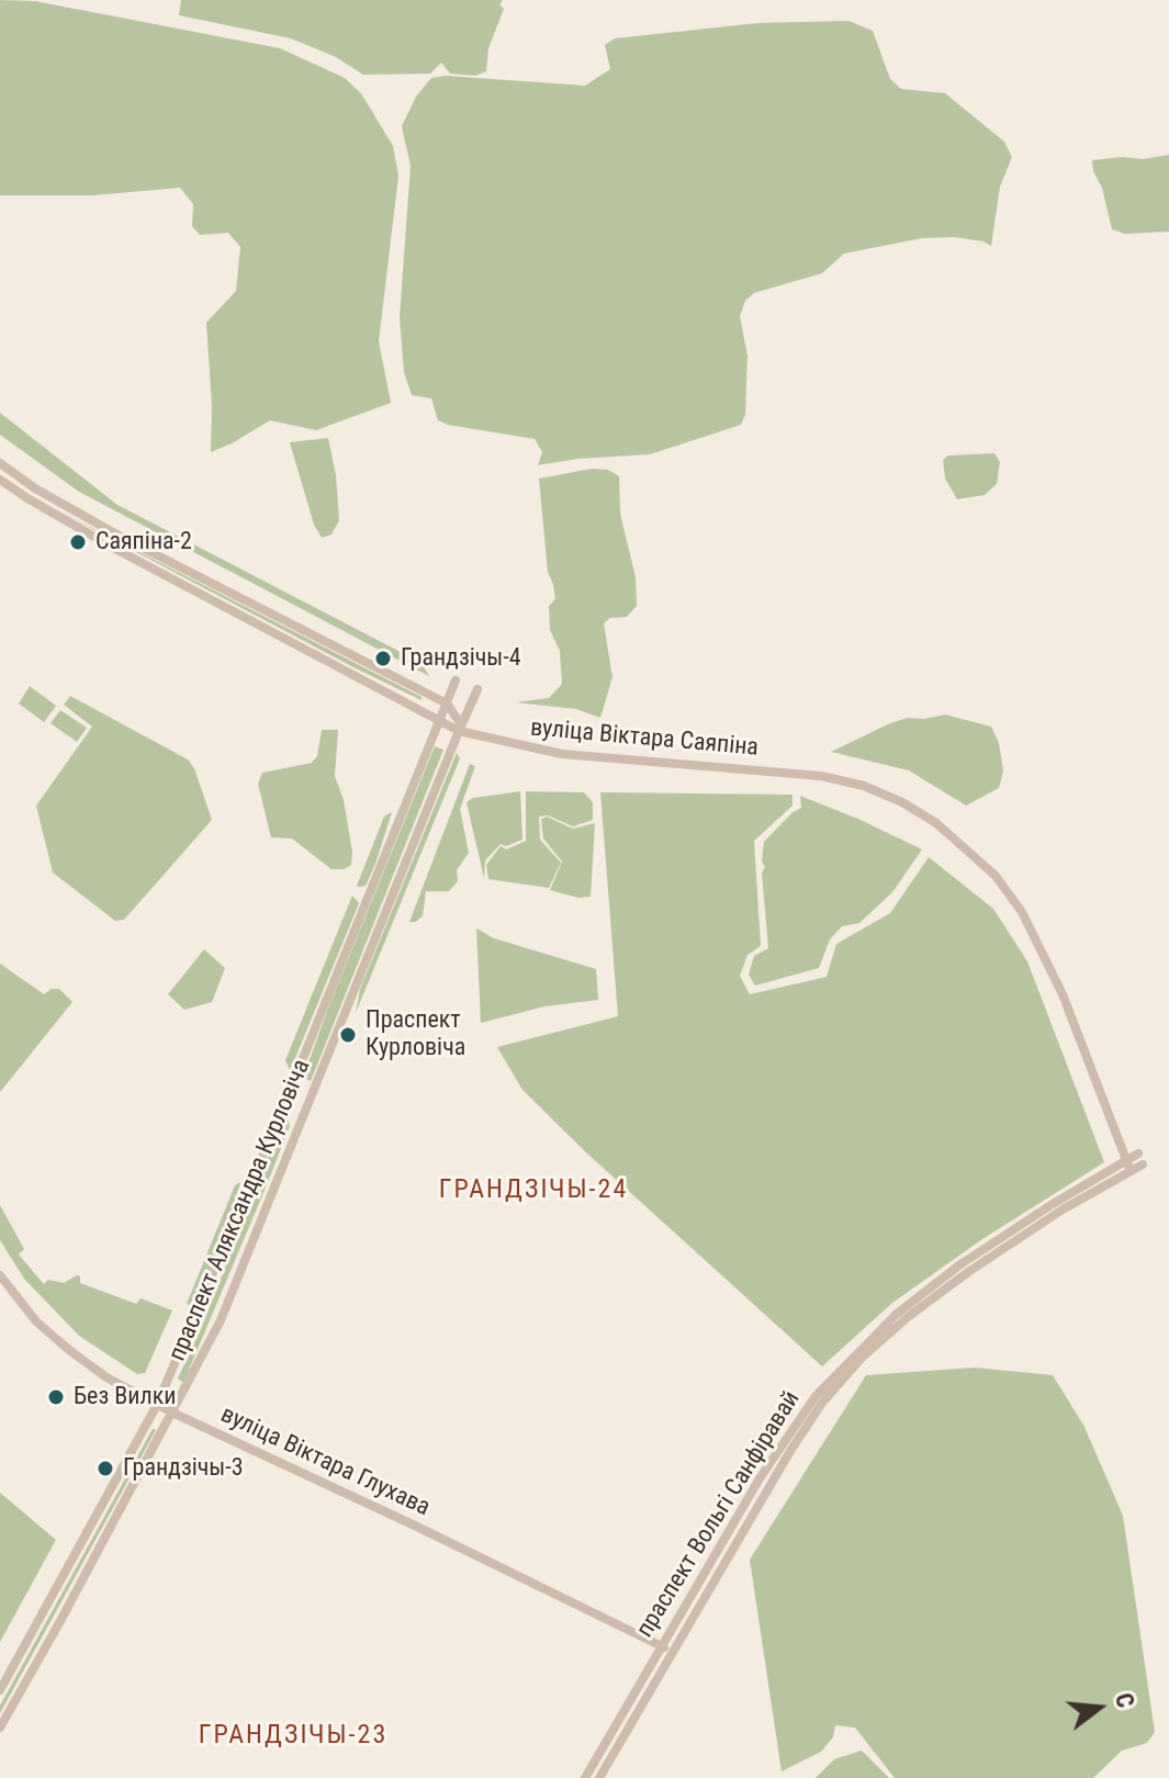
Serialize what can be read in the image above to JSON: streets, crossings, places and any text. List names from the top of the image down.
{
  "streets": {
    "street": [
      "вуліца Віктара Саяпіна",
      "праспект Аляксандра Курловіча",
      "вуліца Віктара Глухава",
      "праспект Вольгі Санфіравай"
    ]
  },
  "crossings": [
    ["вуліца Віктара Саяпіна", "праспект Аляксандра Курловіча"],
    ["вуліца Віктара Саяпіна", "праспект Вольгі Санфіравай"],
    ["праспект Аляксандра Курловіча", "вуліца Віктара Глухава"],
    ["вуліца Віктара Глухава", "праспект Вольгі Санфіравай"]
  ],
  "districts": ["ГРАНДЗІЧЫ-24", "ГРАНДЗІЧЫ-23"],
  "places": [
    "Саяпіна-2",
    "Грандзічы-4",
    "Праспект Курловіча",
    "Без Вилки",
    "Грандзічы-3"
  ],
  "north": "right"
}
